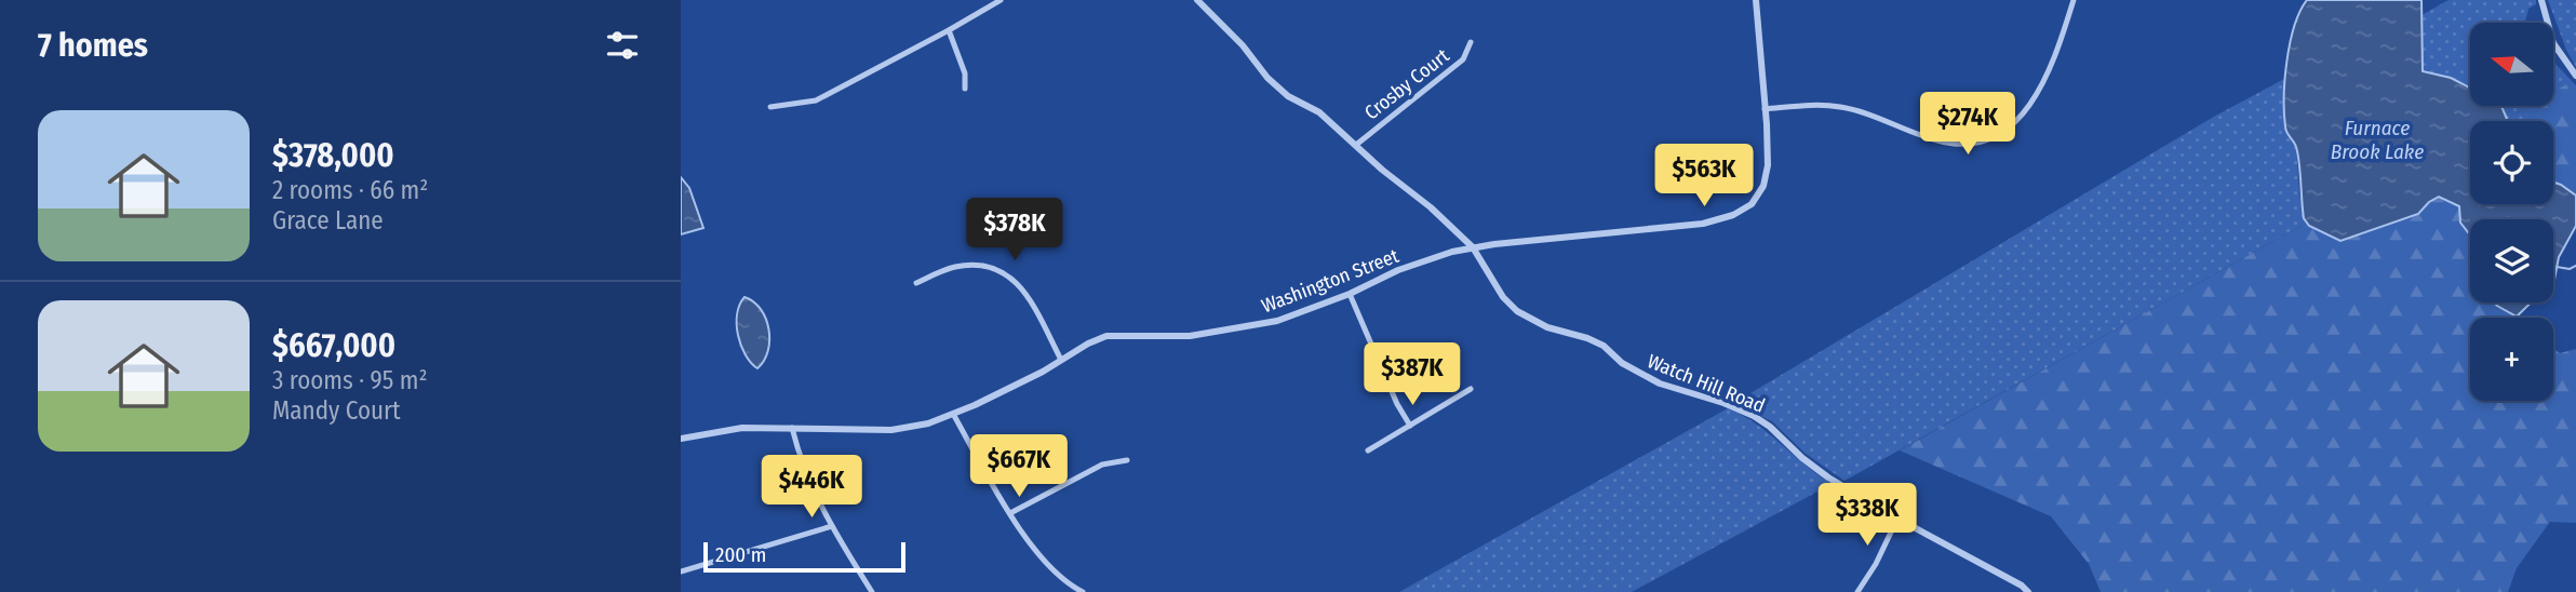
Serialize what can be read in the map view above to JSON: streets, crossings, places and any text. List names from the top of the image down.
{
  "streets": {
    "street": ["Crosby Court", "Washington Street", "Watch Hill Road"]
  },
  "crossings": [
    ["Crosby Court", "Watch Hill Road"],
    ["Washington Street", "Watch Hill Road"]
  ],
  "water": ["Furnace Brook Lake"],
  "scale_bar": "200 m",
  "north": "left",
  "page": {
    "heading": "7 homes",
    "map_buttons": "+",
    "list": [
      {
        "name": "$378,000",
        "note": "2 rooms · 66 m² · Grace Lane"
      },
      {
        "name": "$667,000",
        "note": "3 rooms · 95 m² · Mandy Court"
      }
    ],
    "price": [
      "$274K",
      "$563K",
      "$378K",
      "$387K",
      "$667K",
      "$446K",
      "$338K"
    ],
    "scale": "200 m"
  }
}
